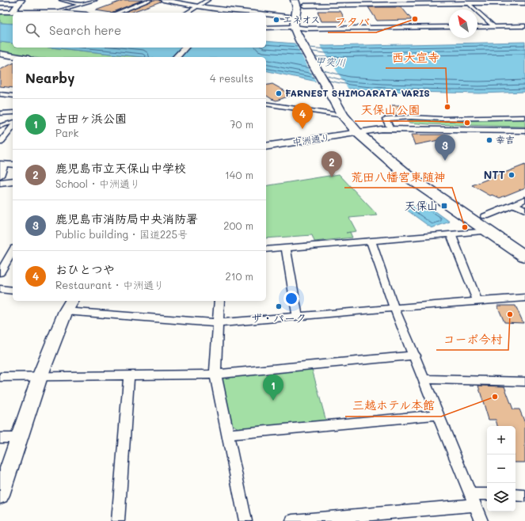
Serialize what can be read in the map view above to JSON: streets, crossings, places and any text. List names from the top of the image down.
{
  "streets": {
    "street": ["中洲通り"]
  },
  "water": ["甲突川"],
  "places": {
    "other": [
      "フタバ",
      "エネオス",
      "FARNEST SHIMOARATA VARIS",
      "西大宣寺",
      "天保山公園",
      "幸吉",
      "NTT",
      "荒田八幡宮東随神",
      "ザ・パーク",
      "コーポ今村",
      "三越ホテル本館"
    ],
    "transit": ["天保山"]
  },
  "north": "top left",
  "page": {
    "search": "Search here",
    "heading": ["Nearby", "4 results"],
    "list": [
      {
        "mark": "1",
        "name": "古田ヶ浜公園",
        "note": "Park",
        "value": "70 m"
      },
      {
        "mark": "2",
        "name": "鹿児島市立天保山中学校",
        "note": "School · 中洲通り",
        "value": "140 m"
      },
      {
        "mark": "3",
        "name": "鹿児島市消防局中央消防署",
        "note": "Public building · 国道225号",
        "value": "200 m"
      },
      {
        "mark": "4",
        "name": "おひとつや",
        "note": "Restaurant · 中洲通り",
        "value": "210 m"
      }
    ],
    "pins": [
      "4",
      "3",
      "2",
      "1"
    ],
    "map_buttons": ["+", "−"]
  }
}
